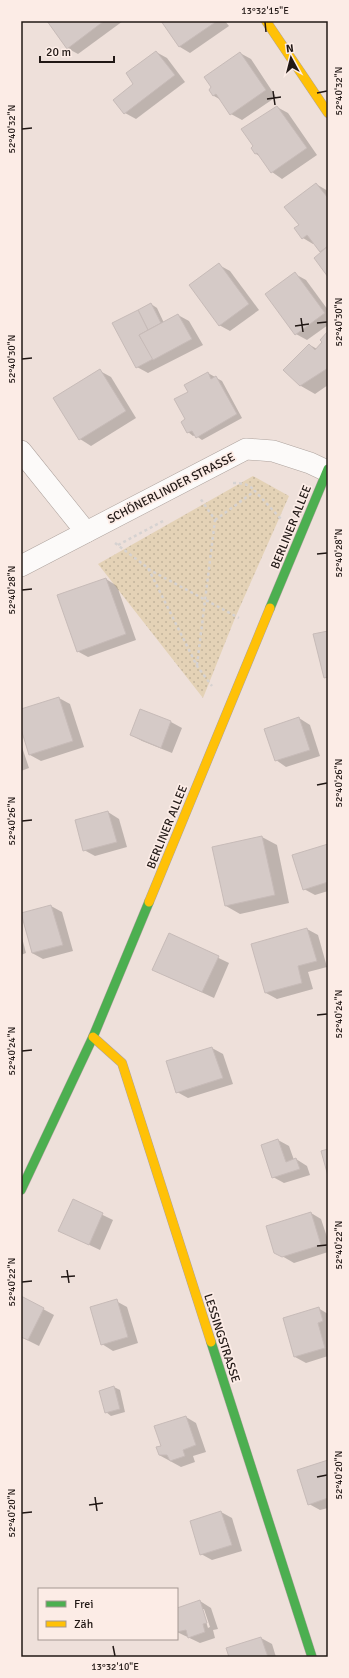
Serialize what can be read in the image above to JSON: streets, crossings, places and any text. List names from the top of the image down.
{
  "streets": {
    "street": ["SCHÖNERLINDER STRASSE", "BERLINER ALLEE", "LESSINGSTRASSE"]
  },
  "crossings": [
    ["SCHÖNERLINDER STRASSE", "BERLINER ALLEE"],
    ["BERLINER ALLEE", "LESSINGSTRASSE"]
  ],
  "legend": ["Frei", "Zäh"],
  "scale_bar": "20 m",
  "north": "top",
  "coordinates": [
    "13°32'15\"E",
    "52°40'32\"N",
    "52°40'30\"N",
    "52°40'28\"N",
    "52°40'26\"N",
    "52°40'24\"N",
    "52°40'22\"N",
    "52°40'20\"N",
    "13°32'10\"E"
  ]
}
